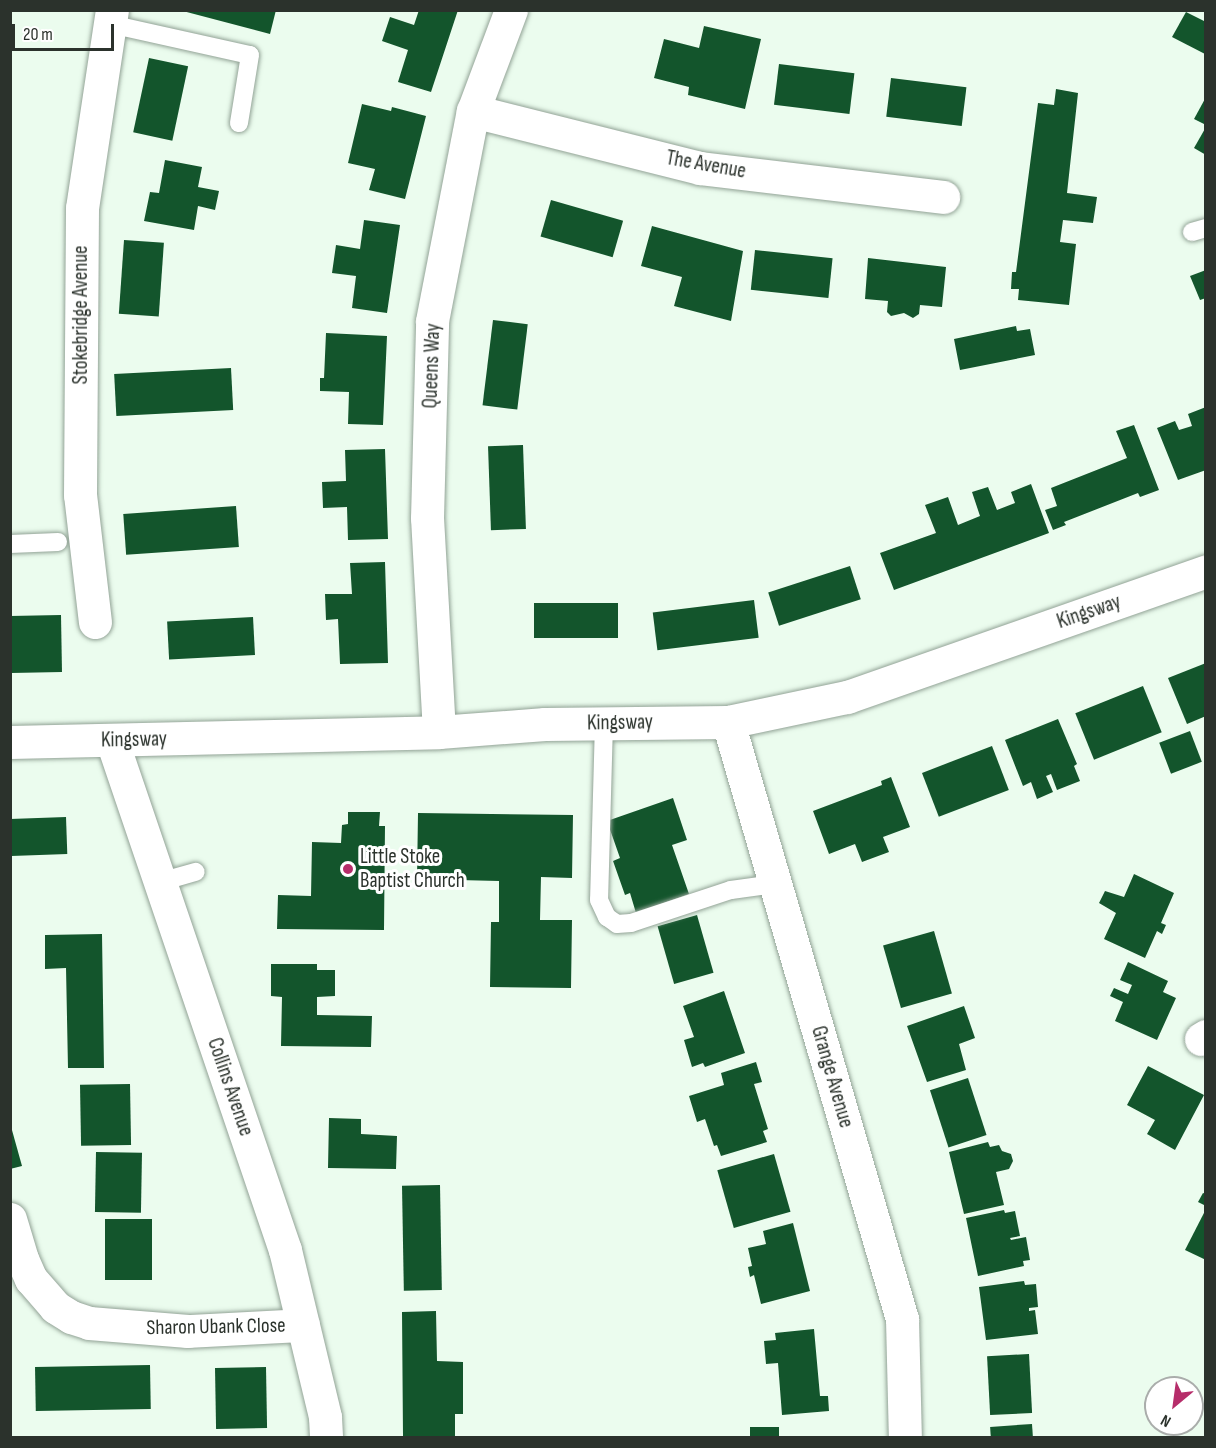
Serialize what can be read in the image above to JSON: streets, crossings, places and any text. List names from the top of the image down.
{
  "streets": {
    "street": [
      "The Avenue",
      "Stokebridge Avenue",
      "Queens Way",
      "Kingsway",
      "Grange Avenue",
      "Collins Avenue",
      "Sharon Ubank Close"
    ]
  },
  "crossings": [
    ["The Avenue", "Queens Way"],
    ["Queens Way", "Kingsway"],
    ["Kingsway", "Grange Avenue"],
    ["Kingsway", "Collins Avenue"],
    ["Collins Avenue", "Sharon Ubank Close"]
  ],
  "places": ["Little Stoke Baptist Church"],
  "scale_bar": "20 m",
  "north": "bottom left"
}
